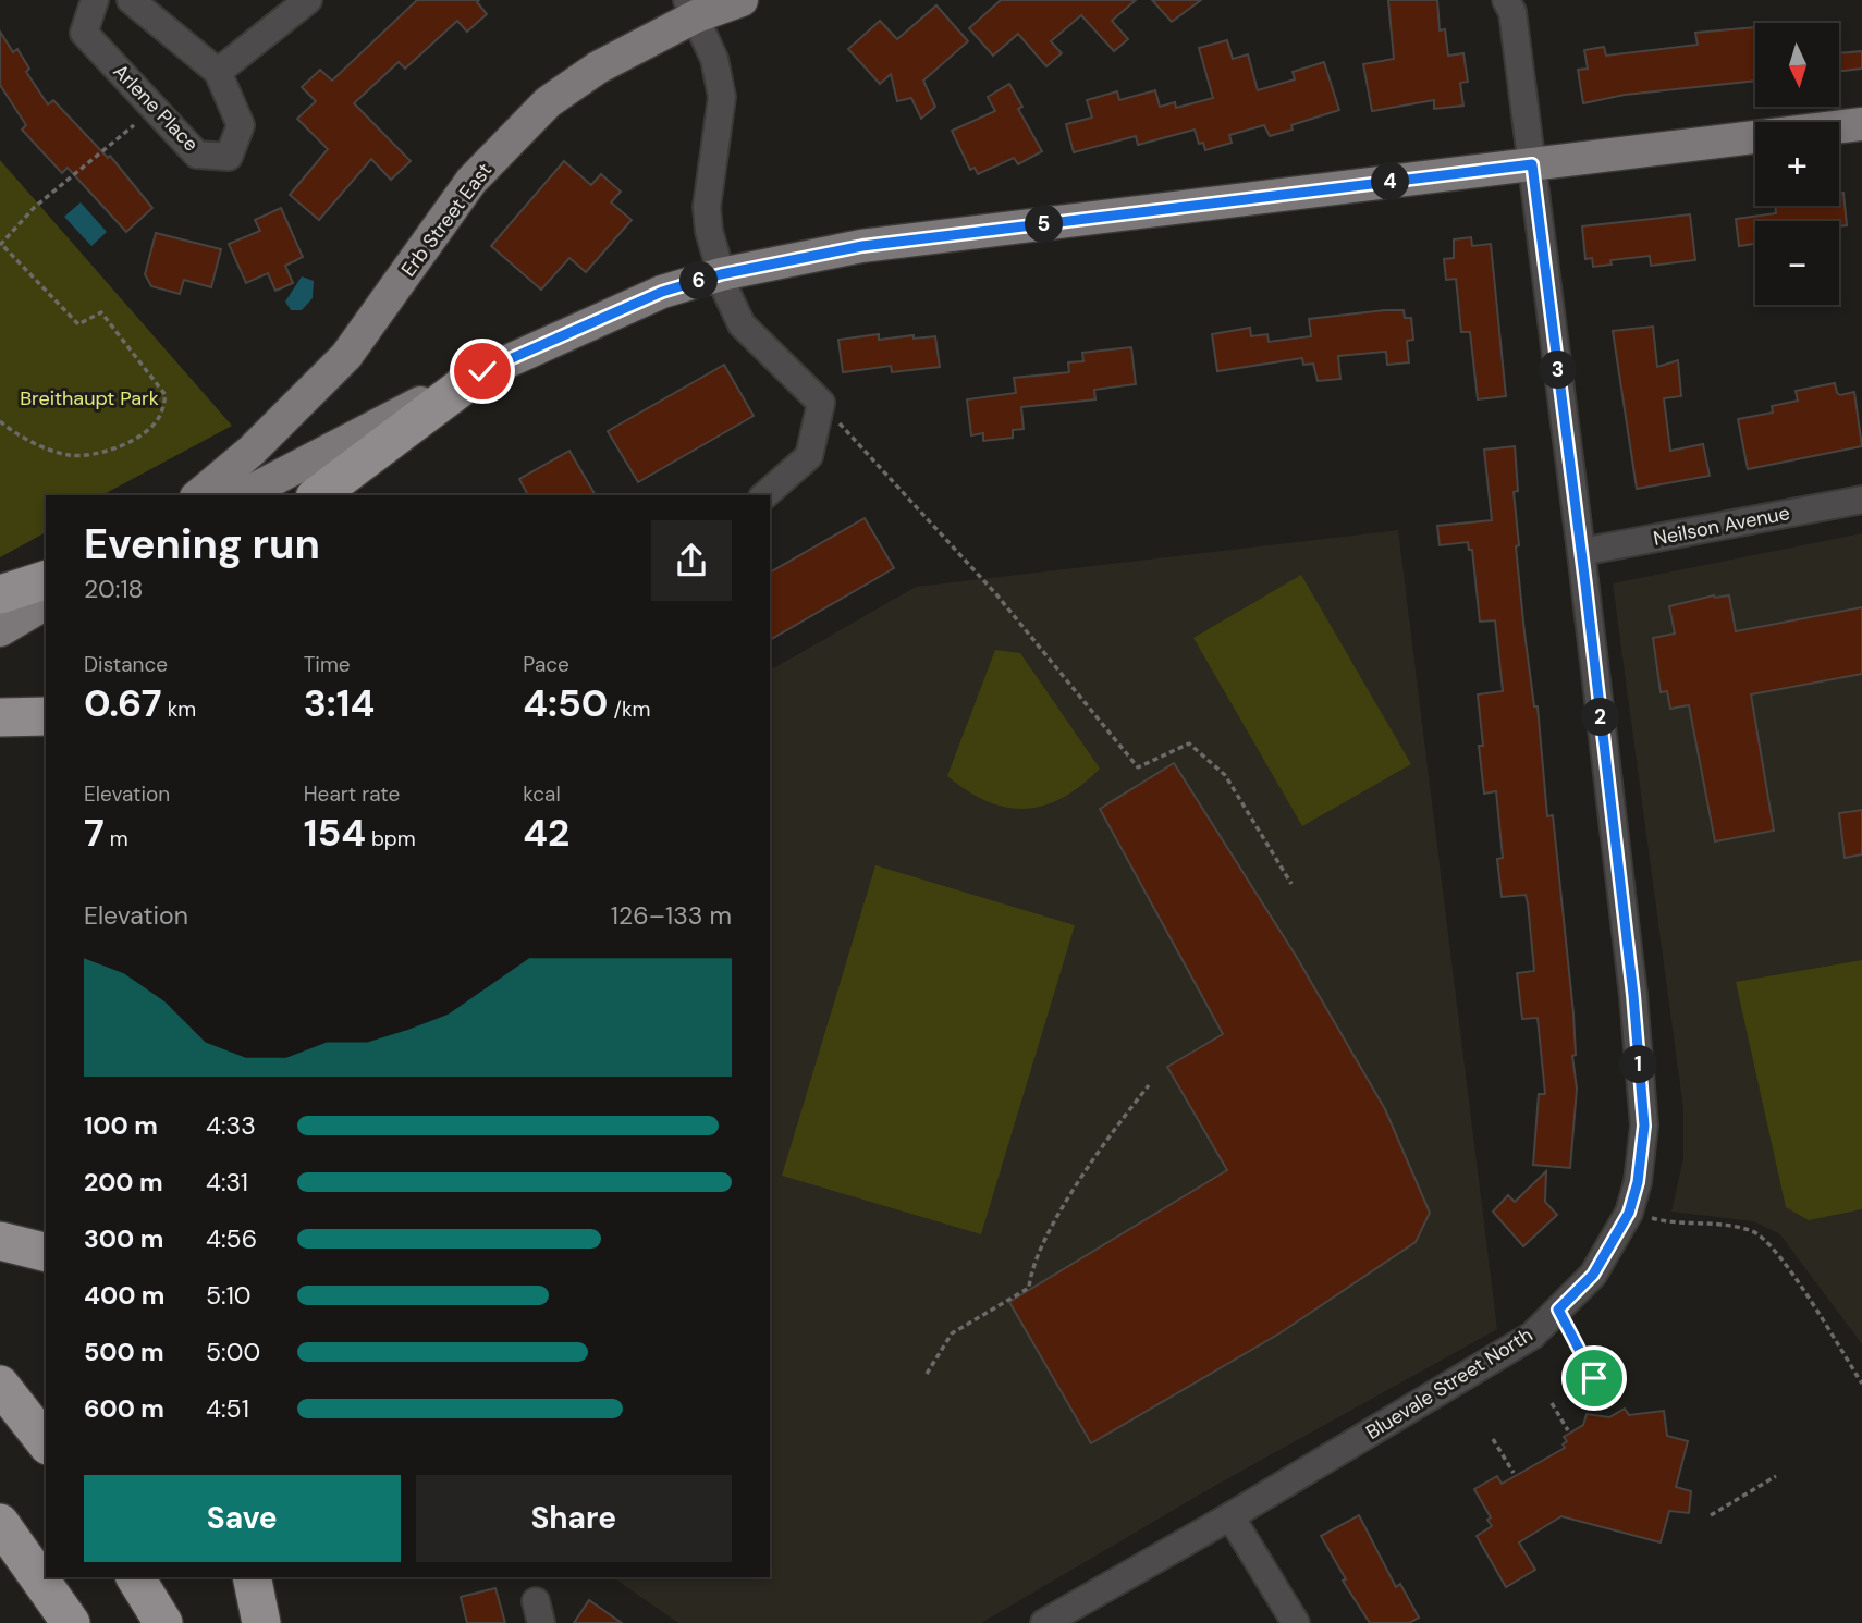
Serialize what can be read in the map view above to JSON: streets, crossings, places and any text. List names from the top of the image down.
{
  "streets": {
    "main road": ["Erb Street East"],
    "street": ["Arlene Place", "Neilson Avenue", "Bluevale Street North"]
  },
  "crossings": [
    ["Neilson Avenue", "Bluevale Street North"]
  ],
  "parks": ["Breithaupt Park"],
  "north": "bottom",
  "page": {
    "map_buttons": ["+", "−"],
    "pins": [
      "4",
      "5",
      "6",
      "3",
      "2",
      "1"
    ],
    "heading": ["Evening run", "20:18"],
    "stats": [
      ["Distance", "0.67 km"],
      ["Time", "3:14"],
      ["Pace", "4:50 /km"],
      ["Elevation", "7 m"],
      ["Heart rate", "154 bpm"],
      ["kcal", "42"]
    ],
    "chart": ["Elevation", "126–133 m"],
    "list": [
      {
        "name": "100 m",
        "note": "4:33"
      },
      {
        "name": "200 m",
        "note": "4:31"
      },
      {
        "name": "300 m",
        "note": "4:56"
      },
      {
        "name": "400 m",
        "note": "5:10"
      },
      {
        "name": "500 m",
        "note": "5:00"
      },
      {
        "name": "600 m",
        "note": "4:51"
      }
    ],
    "buttons": ["Save", "Share"]
  }
}
